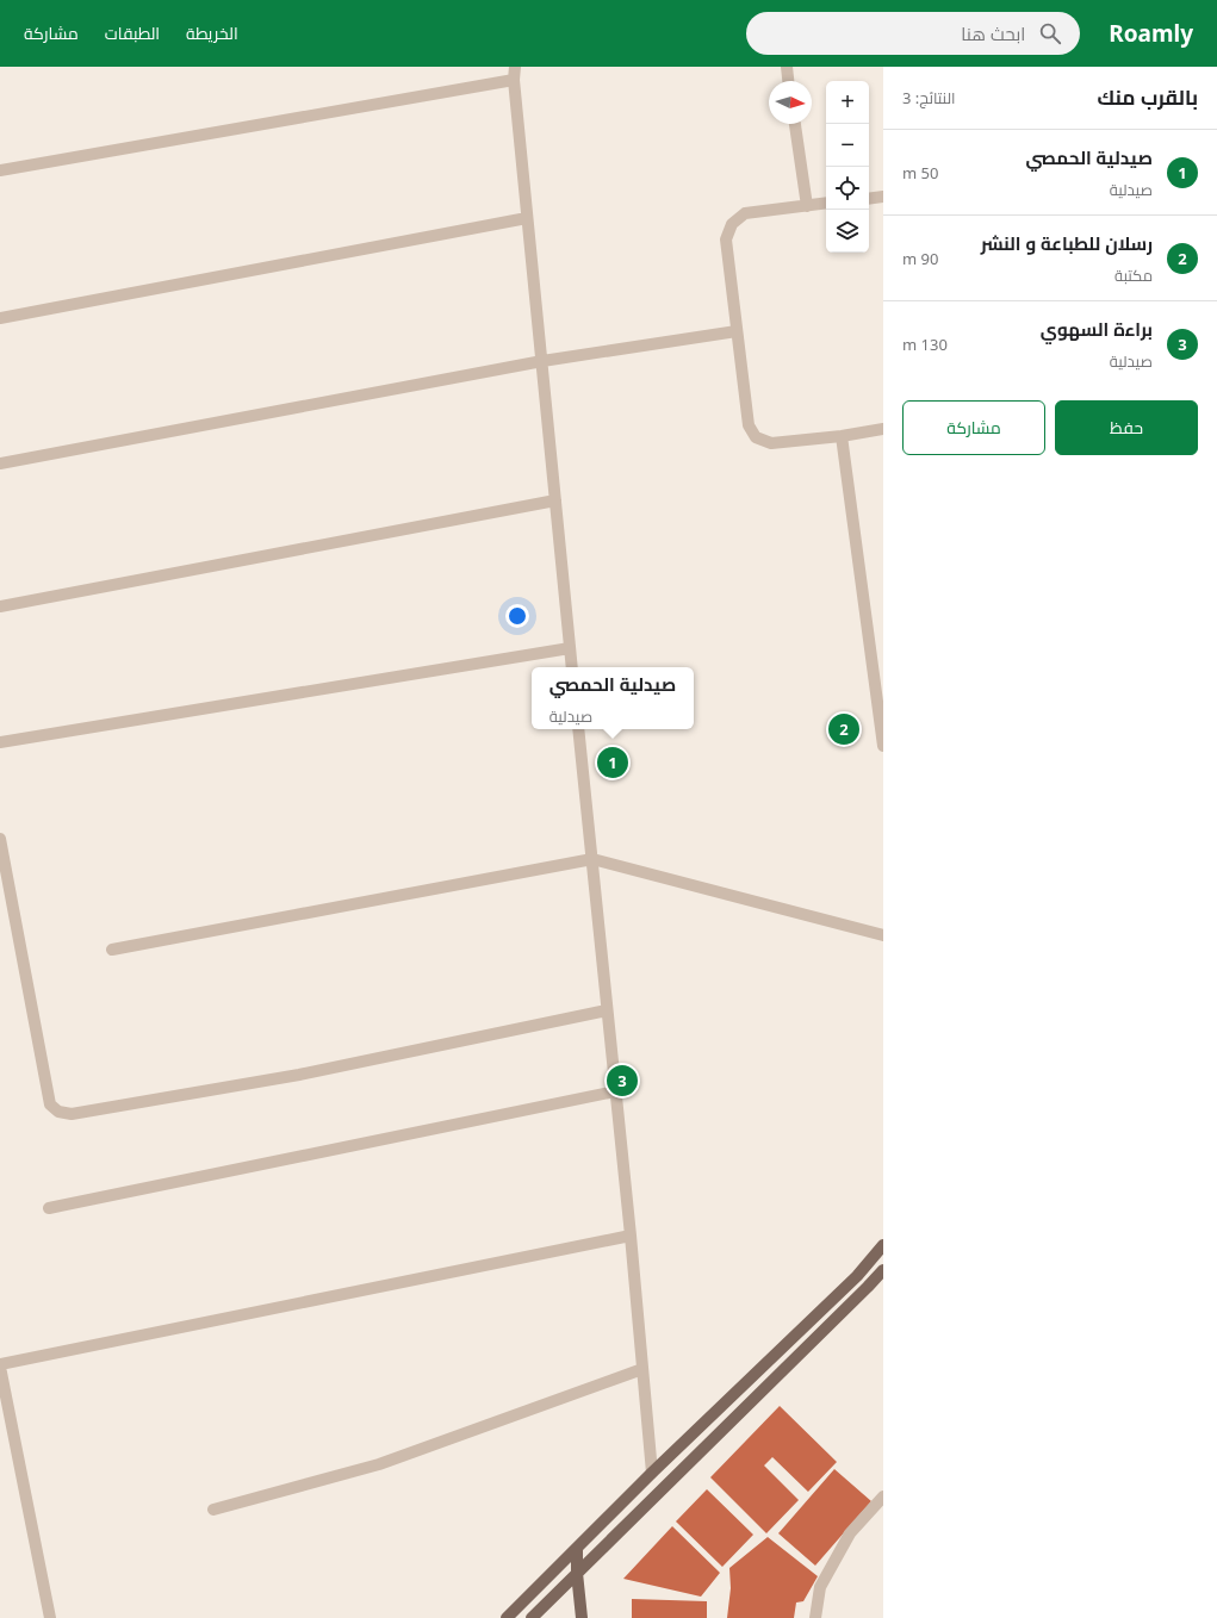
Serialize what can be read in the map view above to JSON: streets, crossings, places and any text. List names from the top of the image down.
{
  "north": "right",
  "page": {
    "header": "Roamly",
    "search": "ابحث هنا",
    "nav": ["الخريطة", "الطبقات", "مشاركة"],
    "heading": ["بالقرب منك", "النتائج: 3"],
    "map_buttons": ["+", "−"],
    "list": [
      {
        "mark": "1",
        "name": "صيدلية الحمصي",
        "note": "صيدلية",
        "value": "50 m"
      },
      {
        "mark": "2",
        "name": "رسلان للطباعة و النشر",
        "note": "مكتبة",
        "value": "90 m"
      },
      {
        "mark": "3",
        "name": "براءة السهوي",
        "note": "صيدلية",
        "value": "130 m"
      }
    ],
    "buttons": ["حفظ", "مشاركة"],
    "popup": ["صيدلية الحمصي", "صيدلية"],
    "pins": ["2", "1", "3"]
  }
}
